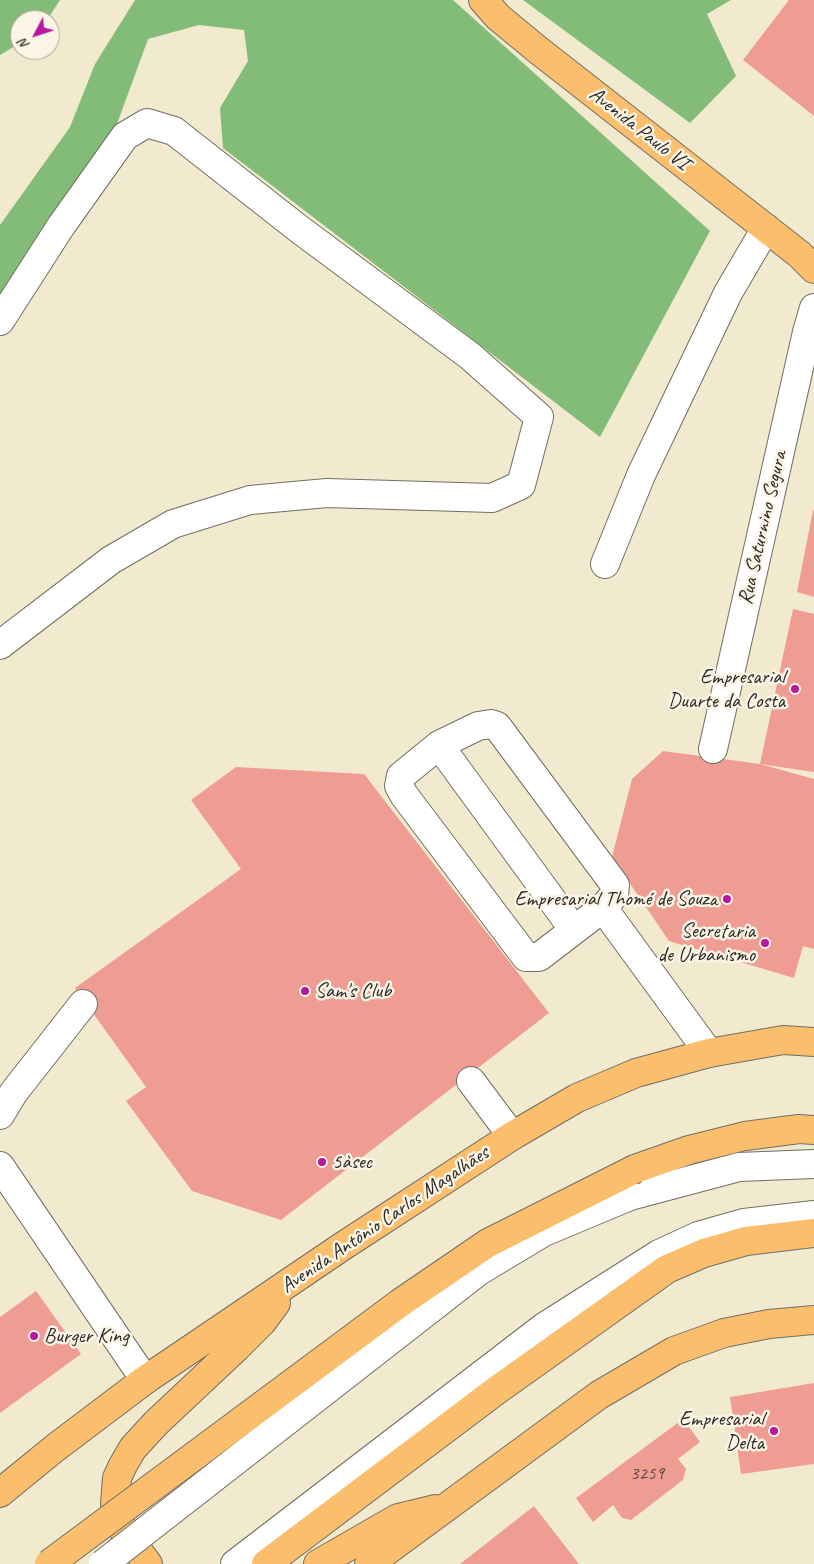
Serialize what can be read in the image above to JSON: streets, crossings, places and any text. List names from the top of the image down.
{
  "streets": {
    "main road": ["Avenida Paulo VI", "Avenida Antônio Carlos Magalhães"],
    "street": ["Rua Saturnino Segura"]
  },
  "places": [
    "Empresarial Duarte da Costa",
    "Empresarial Thomé de Souza",
    "Secretaria de Urbanismo",
    "Sam's Club",
    "5àsec",
    "Burger King",
    "Empresarial Delta"
  ],
  "house_numbers": ["3259"],
  "north": "bottom left"
}
